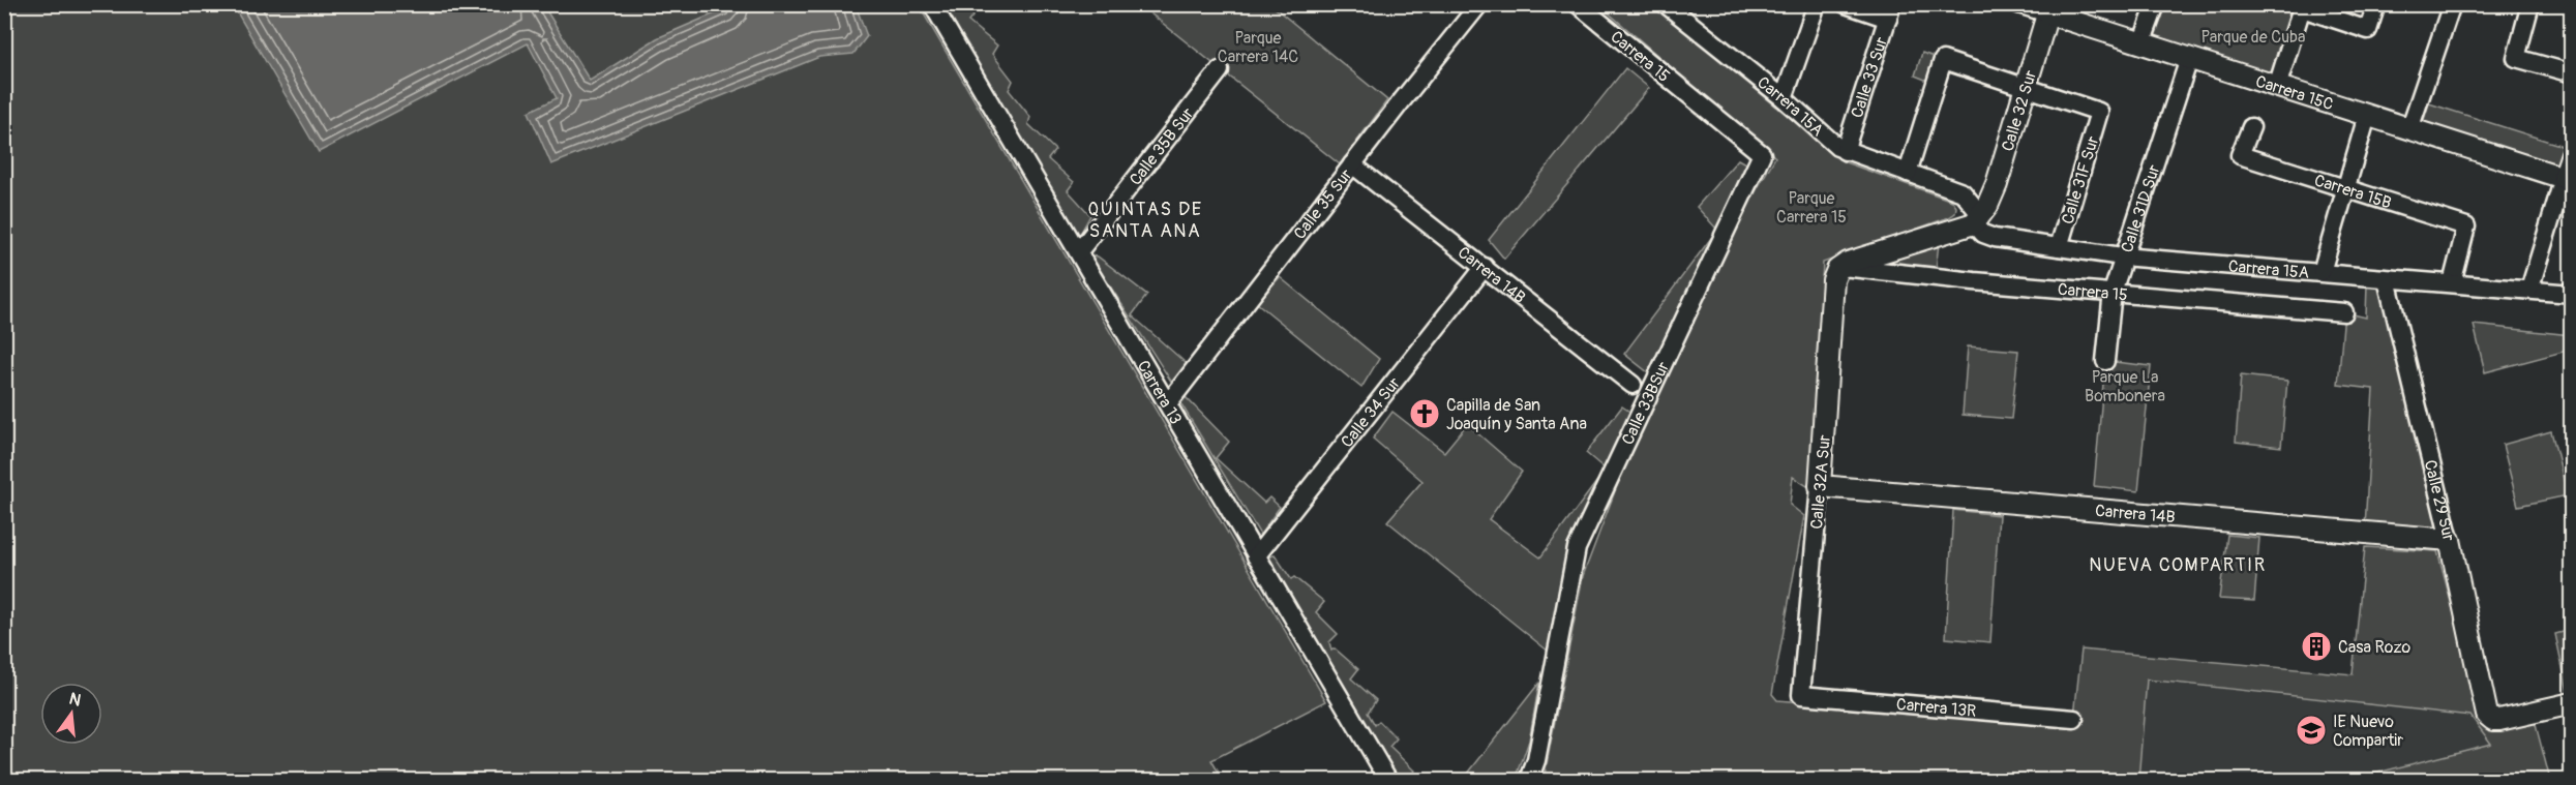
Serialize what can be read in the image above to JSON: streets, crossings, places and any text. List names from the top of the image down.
{
  "streets": {
    "street": [
      "Carrera 15",
      "Calle 33 Sur",
      "Carrera 15C",
      "Carrera 15A",
      "Calle 32 Sur",
      "Calle 35B Sur",
      "Calle 31F Sur",
      "Carrera 15B",
      "Calle 35 Sur",
      "Calle 31D Sur",
      "Carrera 14B",
      "Carrera 13",
      "Calle 33BSur",
      "Calle 34 Sur",
      "Calle 32A Sur",
      "Calle 29 Sur",
      "Carrera 13R"
    ]
  },
  "crossings": [
    ["Carrera 15", "Calle 31D Sur"],
    ["Carrera 15", "Calle 33BSur"],
    ["Carrera 15", "Calle 32A Sur"],
    ["Calle 33 Sur", "Carrera 15A"],
    ["Carrera 15C", "Calle 32 Sur"],
    ["Carrera 15C", "Calle 31D Sur"],
    ["Carrera 15A", "Calle 32 Sur"],
    ["Carrera 15A", "Calle 31F Sur"],
    ["Carrera 15A", "Carrera 15B"],
    ["Carrera 15A", "Calle 31D Sur"],
    ["Carrera 15A", "Calle 29 Sur"],
    ["Calle 32 Sur", "Calle 31F Sur"],
    ["Calle 35B Sur", "Carrera 13"],
    ["Calle 35 Sur", "Carrera 14B"],
    ["Calle 35 Sur", "Carrera 13"],
    ["Carrera 14B", "Calle 34 Sur"],
    ["Carrera 14B", "Calle 32A Sur"],
    ["Carrera 14B", "Calle 29 Sur"],
    ["Carrera 13", "Calle 34 Sur"],
    ["Calle 32A Sur", "Carrera 13R"]
  ],
  "districts": ["QUINTAS DE SANTA ANA", "NUEVA COMPARTIR"],
  "parks": [
    "Parque de Cuba",
    "Parque Carrera 14C",
    "Parque Carrera 15",
    "Parque La Bombonera"
  ],
  "places": {
    "church": ["Capilla de San Joaquín y Santa Ana"],
    "building": ["Casa Rozo"],
    "school or university": ["IE Nuevo Compartir"]
  },
  "north": "top"
}
